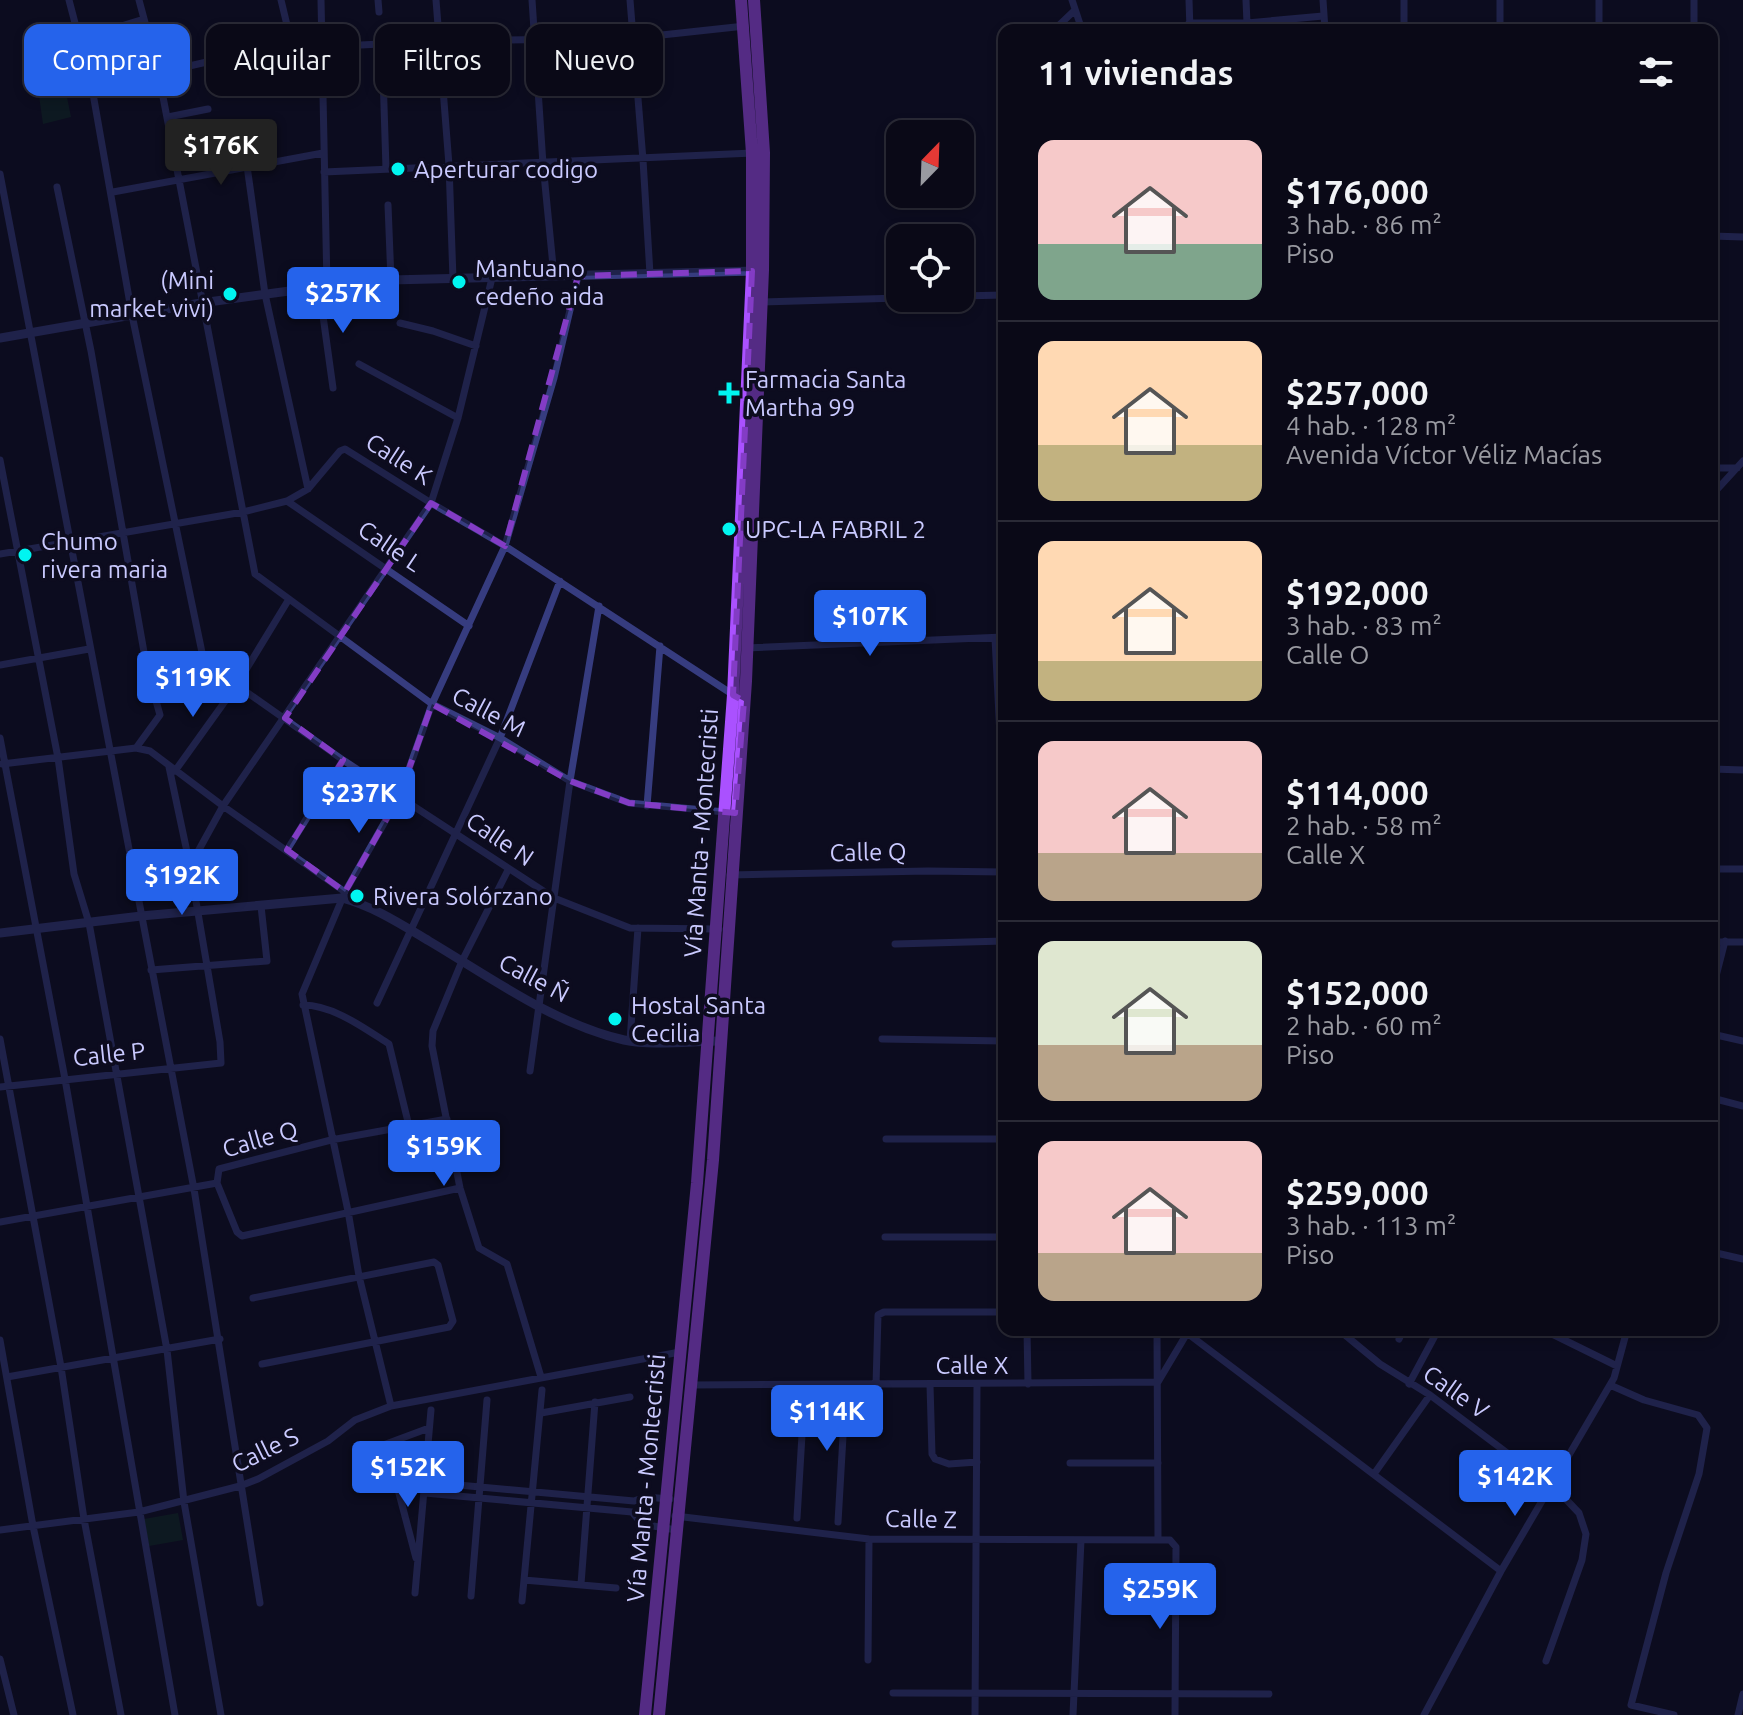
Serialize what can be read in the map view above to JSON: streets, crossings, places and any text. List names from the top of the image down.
{
  "streets": {
    "main road": ["Vía Manta - Montecristi"],
    "street": [
      "Calle K",
      "Calle L",
      "Calle M",
      "Calle N",
      "Calle Q",
      "Calle Ñ",
      "Calle P",
      "Calle X",
      "Calle V",
      "Calle S",
      "Calle Z"
    ]
  },
  "crossings": [
    ["Calle K", "Calle L"],
    ["Calle K", "Calle M"],
    ["Calle K", "Vía Manta - Montecristi"],
    ["Calle M", "Vía Manta - Montecristi"],
    ["Vía Manta - Montecristi", "Calle N"],
    ["Vía Manta - Montecristi", "Calle Q"],
    ["Vía Manta - Montecristi", "Calle Ñ"],
    ["Vía Manta - Montecristi", "Calle X"],
    ["Vía Manta - Montecristi", "Calle S"],
    ["Vía Manta - Montecristi", "Calle Z"]
  ],
  "places": {
    "other": [
      "Aperturar codigo",
      "Mantuano cedeño aida",
      "(Mini market vivi)",
      "UPC-LA FABRIL 2",
      "Chumo rivera maria",
      "Rivera Solórzano",
      "Hostal Santa Cecilia"
    ],
    "health": ["Farmacia Santa Martha 99"]
  },
  "north": "top right",
  "page": {
    "chip": [
      "Comprar",
      "Alquilar",
      "Filtros",
      "Nuevo"
    ],
    "heading": "11 viviendas",
    "price": [
      "$176K",
      "$257K",
      "$107K",
      "$119K",
      "$237K",
      "$192K",
      "$159K",
      "$114K",
      "$152K",
      "$142K",
      "$259K"
    ],
    "list": [
      {
        "name": "$176,000",
        "note": "3 hab. · 86 m² · Piso"
      },
      {
        "name": "$257,000",
        "note": "4 hab. · 128 m² · Avenida Víctor Véliz Macías"
      },
      {
        "name": "$192,000",
        "note": "3 hab. · 83 m² · Calle O"
      },
      {
        "name": "$114,000",
        "note": "2 hab. · 58 m² · Calle X"
      },
      {
        "name": "$152,000",
        "note": "2 hab. · 60 m² · Piso"
      },
      {
        "name": "$259,000",
        "note": "3 hab. · 113 m² · Piso"
      }
    ]
  }
}
